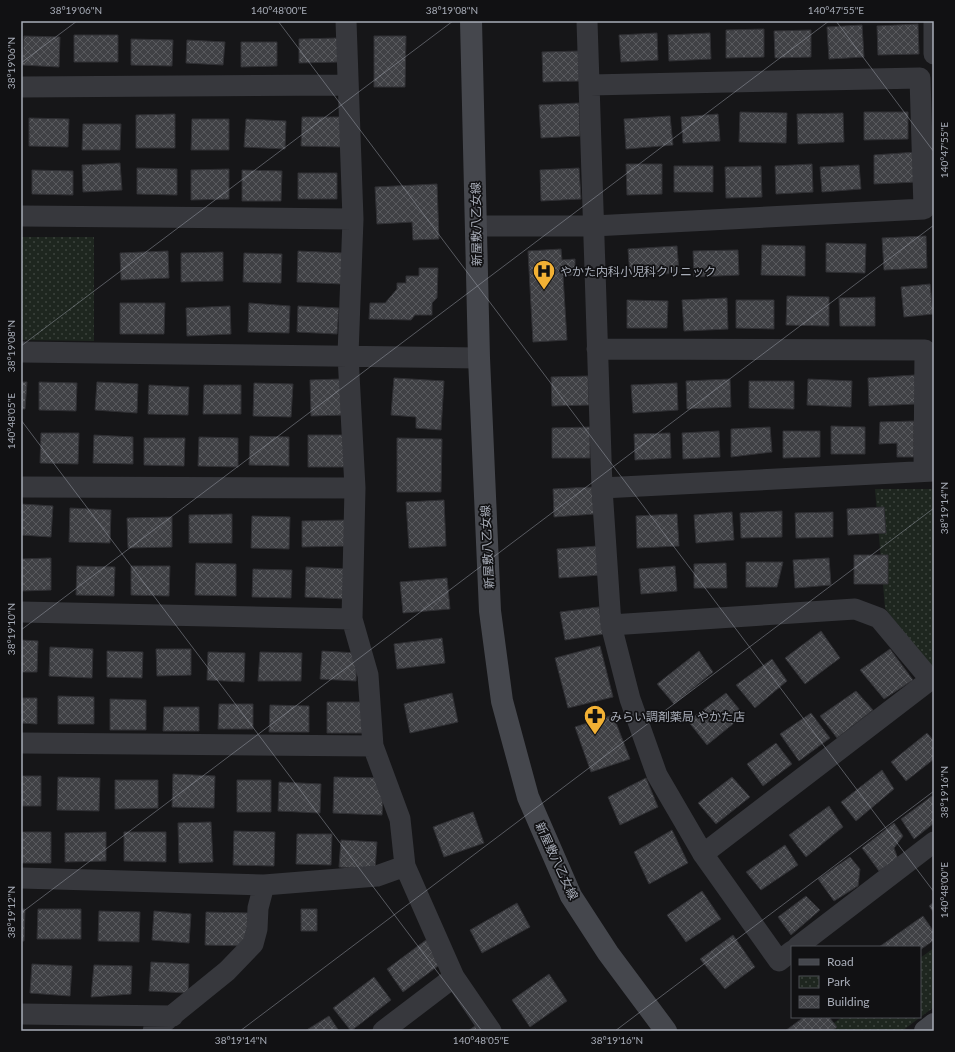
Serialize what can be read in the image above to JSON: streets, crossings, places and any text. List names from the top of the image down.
{
  "streets": {
    "street": ["新屋敷八乙女線"]
  },
  "places": {
    "hospital": ["やかた内科小児科クリニック"],
    "pharmacy": ["みらい調剤薬局 やかた店"]
  },
  "legend": ["Road", "Park", "Building"],
  "coordinates": [
    "38°19'06\"N",
    "140°48'00\"E",
    "38°19'08\"N",
    "140°47'55\"E",
    "140°48'05\"E",
    "38°19'14\"N",
    "38°19'10\"N",
    "38°19'16\"N",
    "38°19'12\"N"
  ]
}
